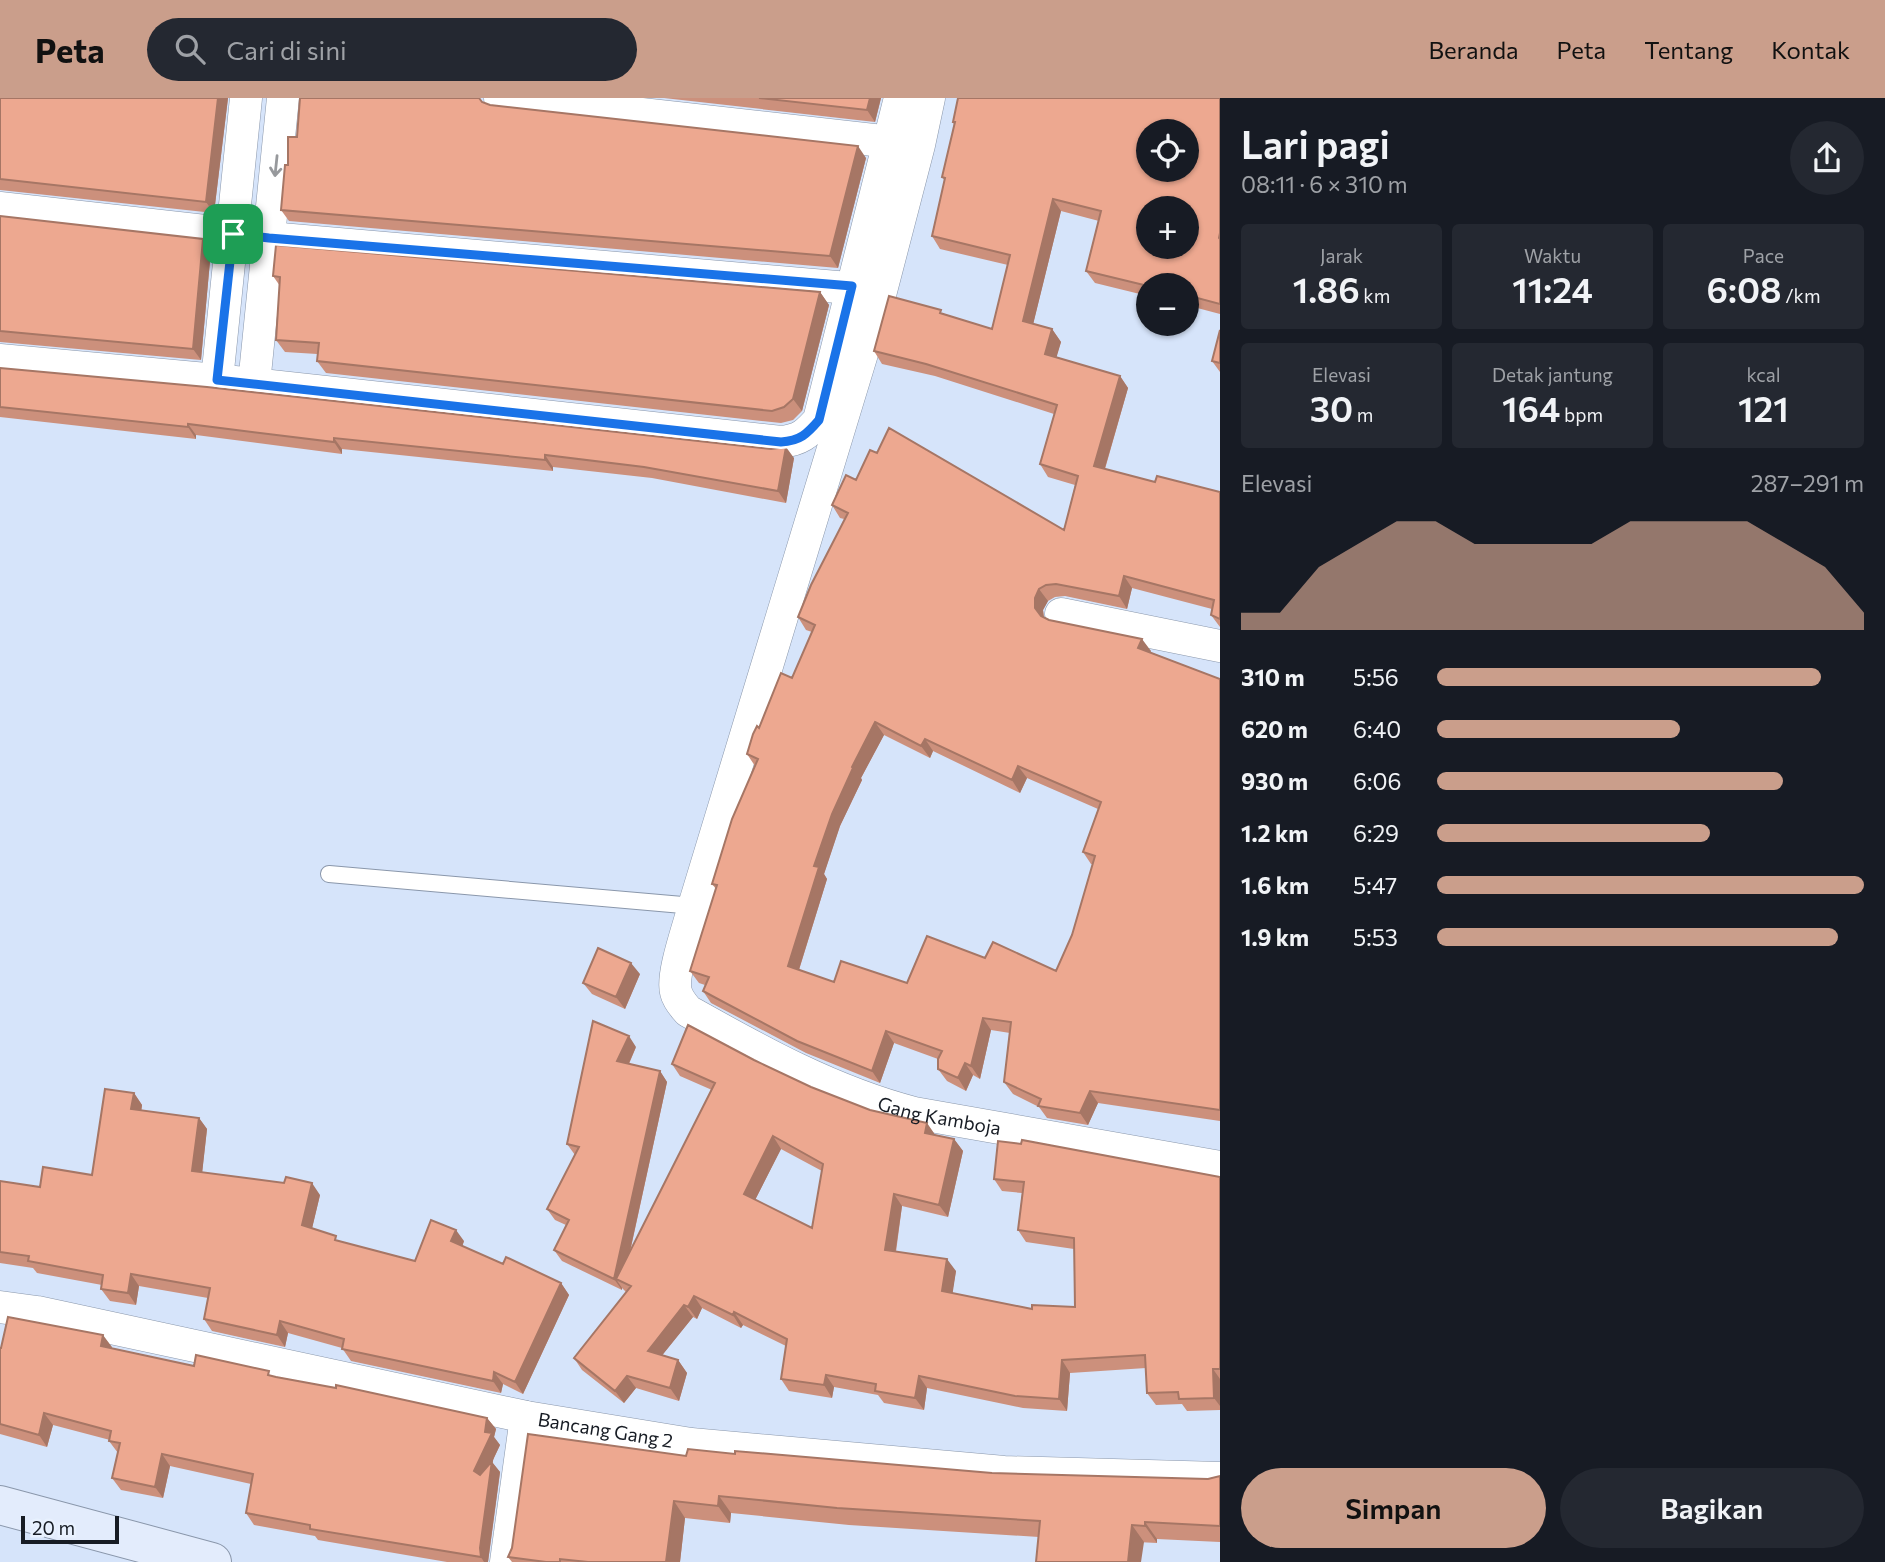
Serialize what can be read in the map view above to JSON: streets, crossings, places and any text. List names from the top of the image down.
{
  "streets": {
    "street": ["Gang Kamboja", "Bancang Gang 2"]
  },
  "scale_bar": "20 m",
  "page": {
    "header": "Peta",
    "search": "Cari di sini",
    "nav": [
      "Beranda",
      "Peta",
      "Tentang",
      "Kontak"
    ],
    "heading": ["Lari pagi", "08:11 · 6 × 310 m"],
    "map_buttons": ["+", "−"],
    "stats": [
      ["Jarak", "1.86 km"],
      ["Waktu", "11:24"],
      ["Pace", "6:08 /km"],
      ["Elevasi", "30 m"],
      ["Detak jantung", "164 bpm"],
      ["kcal", "121"]
    ],
    "chart": ["Elevasi", "287–291 m"],
    "list": [
      {
        "name": "310 m",
        "note": "5:56"
      },
      {
        "name": "620 m",
        "note": "6:40"
      },
      {
        "name": "930 m",
        "note": "6:06"
      },
      {
        "name": "1.2 km",
        "note": "6:29"
      },
      {
        "name": "1.6 km",
        "note": "5:47"
      },
      {
        "name": "1.9 km",
        "note": "5:53"
      }
    ],
    "buttons": ["Simpan", "Bagikan"],
    "scale": "20 m"
  }
}
